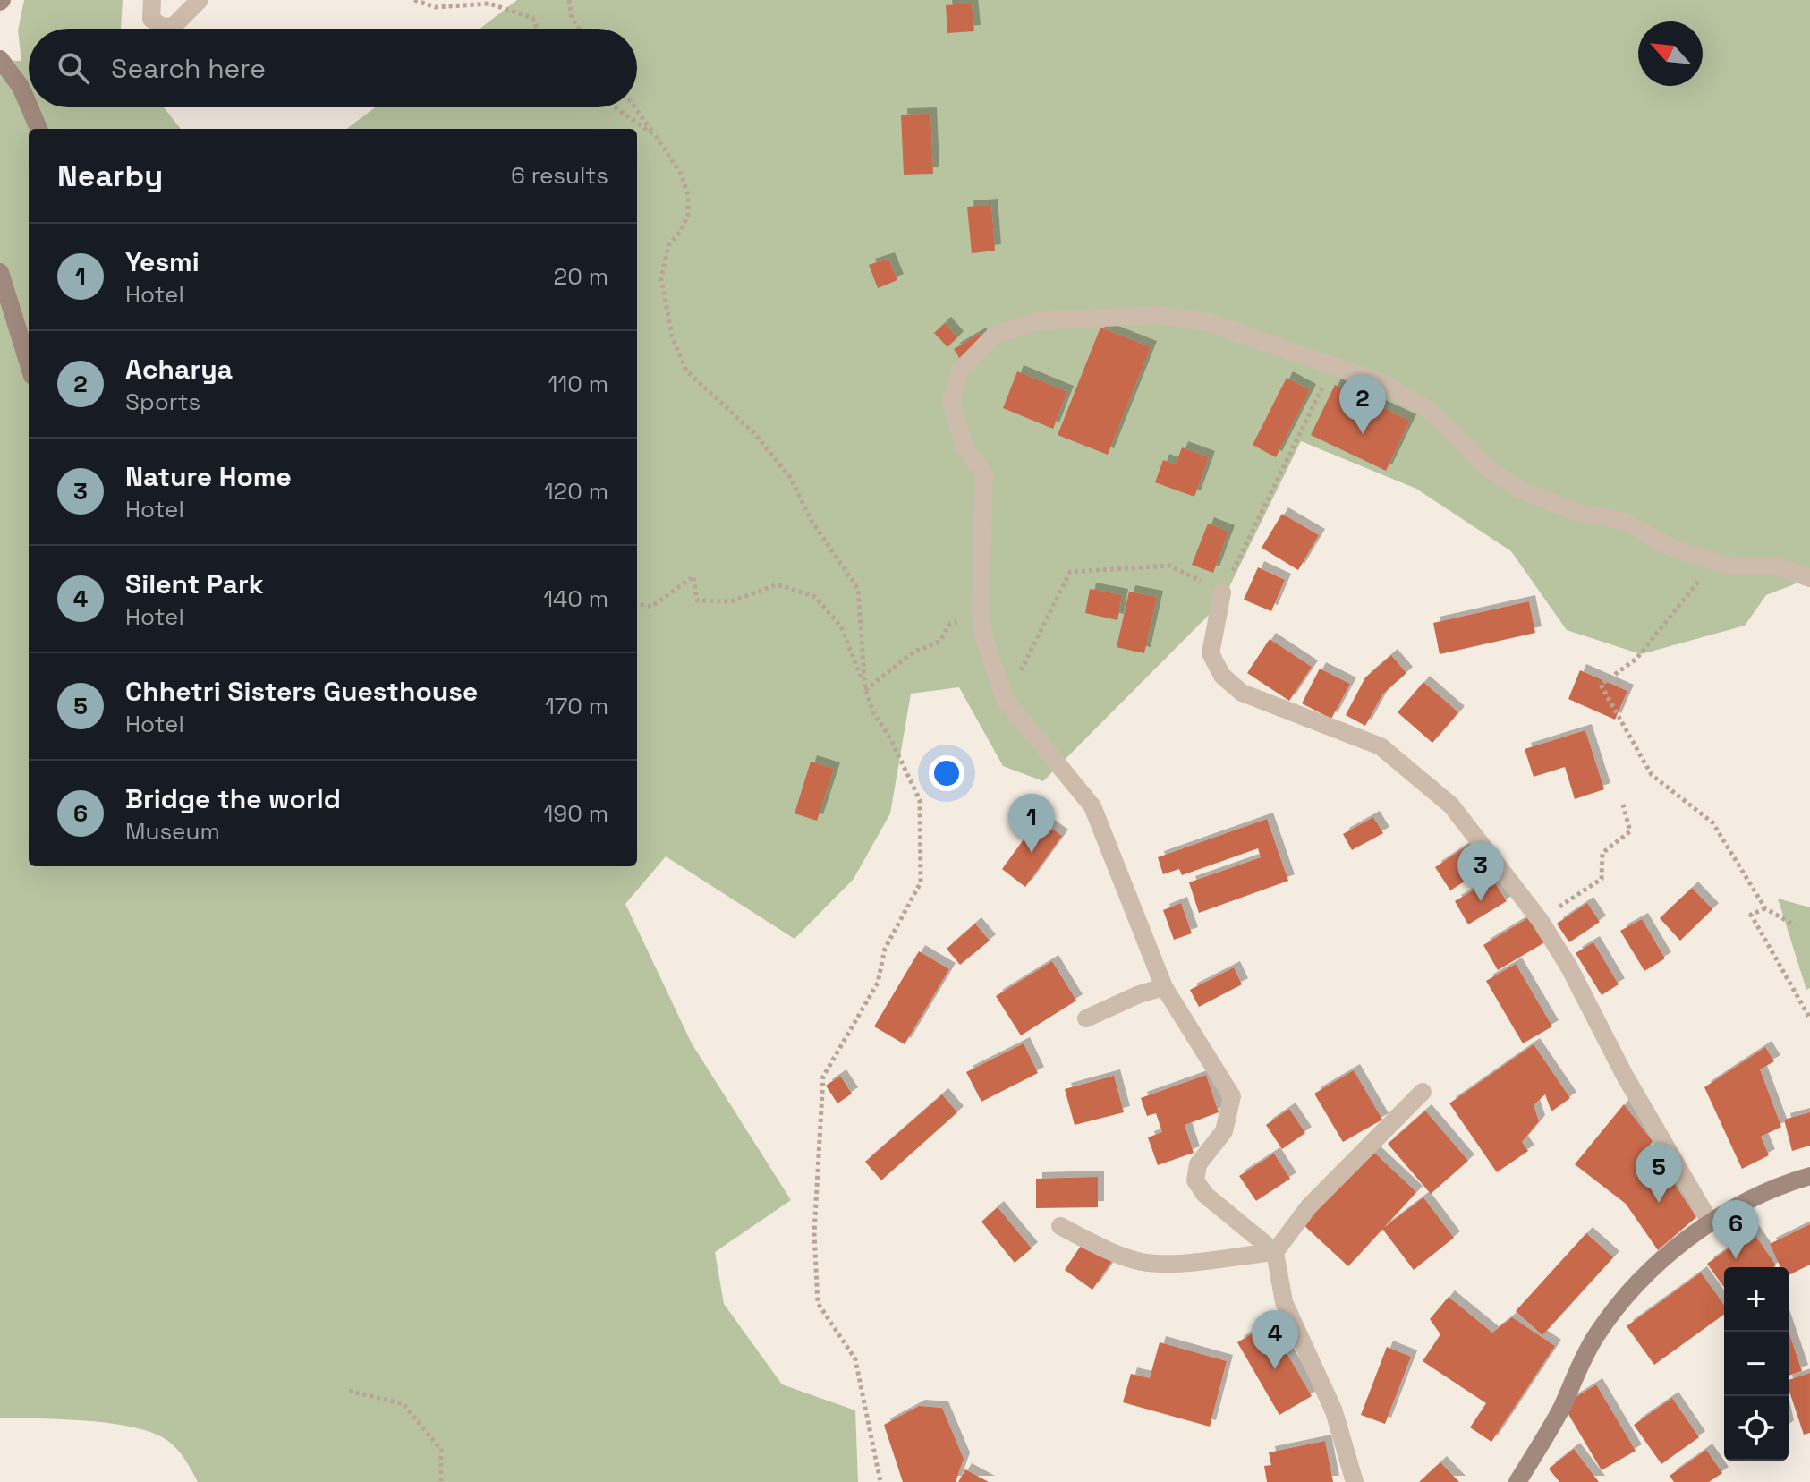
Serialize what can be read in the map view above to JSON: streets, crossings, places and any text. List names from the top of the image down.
{
  "north": "top left",
  "page": {
    "search": "Search here",
    "heading": ["Nearby", "6 results"],
    "list": [
      {
        "mark": "1",
        "name": "Yesmi",
        "note": "Hotel",
        "value": "20 m"
      },
      {
        "mark": "2",
        "name": "Acharya",
        "note": "Sports",
        "value": "110 m"
      },
      {
        "mark": "3",
        "name": "Nature Home",
        "note": "Hotel",
        "value": "120 m"
      },
      {
        "mark": "4",
        "name": "Silent Park",
        "note": "Hotel",
        "value": "140 m"
      },
      {
        "mark": "5",
        "name": "Chhetri Sisters Guesthouse",
        "note": "Hotel",
        "value": "170 m"
      },
      {
        "mark": "6",
        "name": "Bridge the world",
        "note": "Museum",
        "value": "190 m"
      }
    ],
    "pins": [
      "2",
      "1",
      "3",
      "5",
      "6",
      "4"
    ],
    "map_buttons": ["+", "−"]
  }
}
